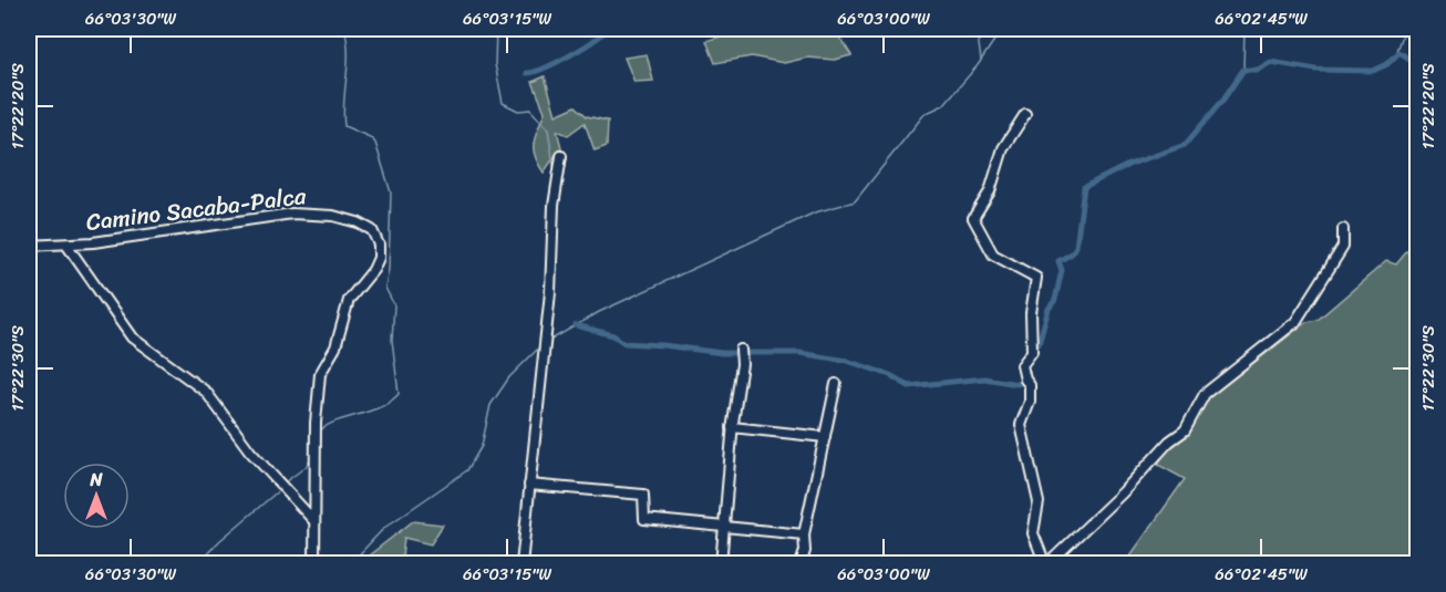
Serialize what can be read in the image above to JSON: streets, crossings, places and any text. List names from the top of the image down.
{
  "streets": {
    "street": ["Camino Sacaba-Palca"]
  },
  "north": "top",
  "coordinates": [
    "66°03'30\"W",
    "66°03'15\"W",
    "66°03'00\"W",
    "66°02'45\"W",
    "17°22'20\"S",
    "17°22'30\"S"
  ]
}
